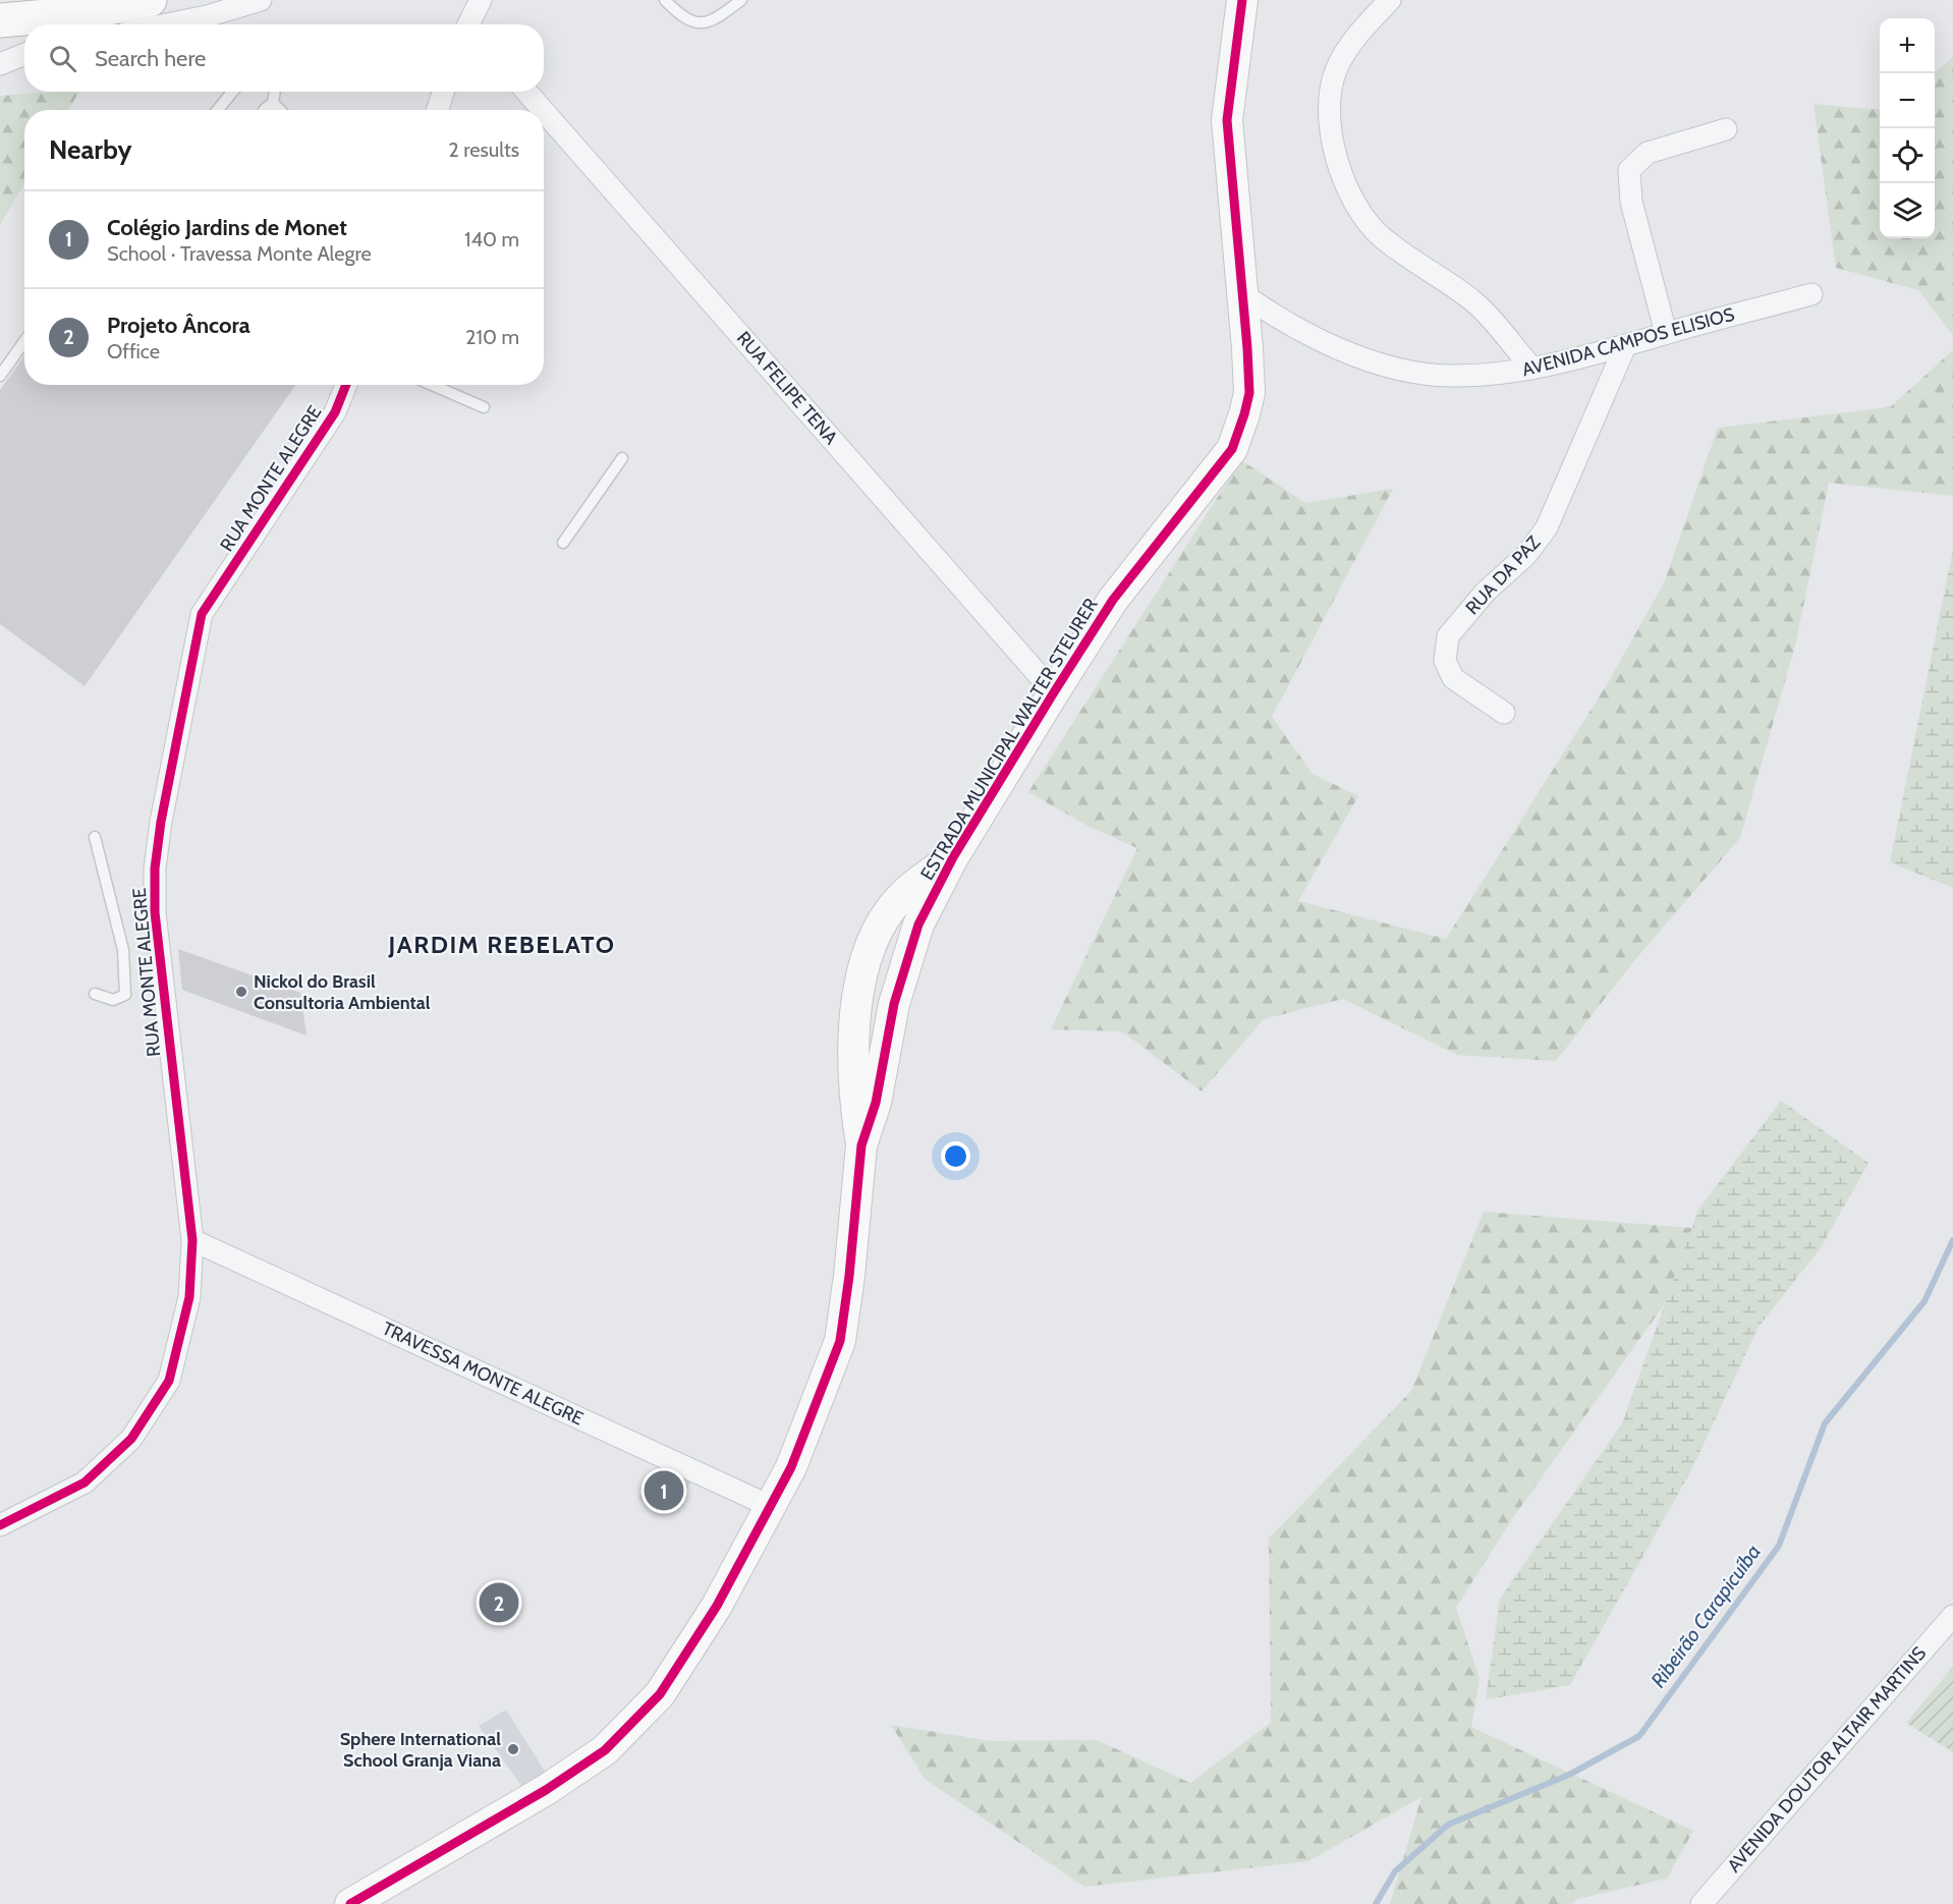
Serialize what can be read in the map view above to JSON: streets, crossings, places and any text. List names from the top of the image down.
{
  "streets": {
    "street": [
      "AVENIDA CAMPOS ELISIOS",
      "RUA FELIPE TENA",
      "RUA MONTE ALEGRE",
      "RUA DA PAZ",
      "ESTRADA MUNICIPAL WALTER STEURER",
      "TRAVESSA MONTE ALEGRE",
      "AVENIDA DOUTOR ALTAIR MARTINS"
    ]
  },
  "crossings": [
    ["AVENIDA CAMPOS ELISIOS", "RUA DA PAZ"],
    ["AVENIDA CAMPOS ELISIOS", "ESTRADA MUNICIPAL WALTER STEURER"],
    ["RUA FELIPE TENA", "ESTRADA MUNICIPAL WALTER STEURER"],
    ["RUA MONTE ALEGRE", "TRAVESSA MONTE ALEGRE"],
    ["ESTRADA MUNICIPAL WALTER STEURER", "TRAVESSA MONTE ALEGRE"]
  ],
  "districts": ["JARDIM REBELATO"],
  "water": ["Ribeirão Carapicuíba"],
  "places": ["Nickol do Brasil Consultoria Ambiental", "Sphere International School Granja Viana"],
  "page": {
    "map_buttons": ["+", "−"],
    "search": "Search here",
    "heading": ["Nearby", "2 results"],
    "list": [
      {
        "mark": "1",
        "name": "Colégio Jardins de Monet",
        "note": "School · Travessa Monte Alegre",
        "value": "140 m"
      },
      {
        "mark": "2",
        "name": "Projeto Âncora",
        "note": "Office",
        "value": "210 m"
      }
    ],
    "pins": ["1", "2"]
  }
}
